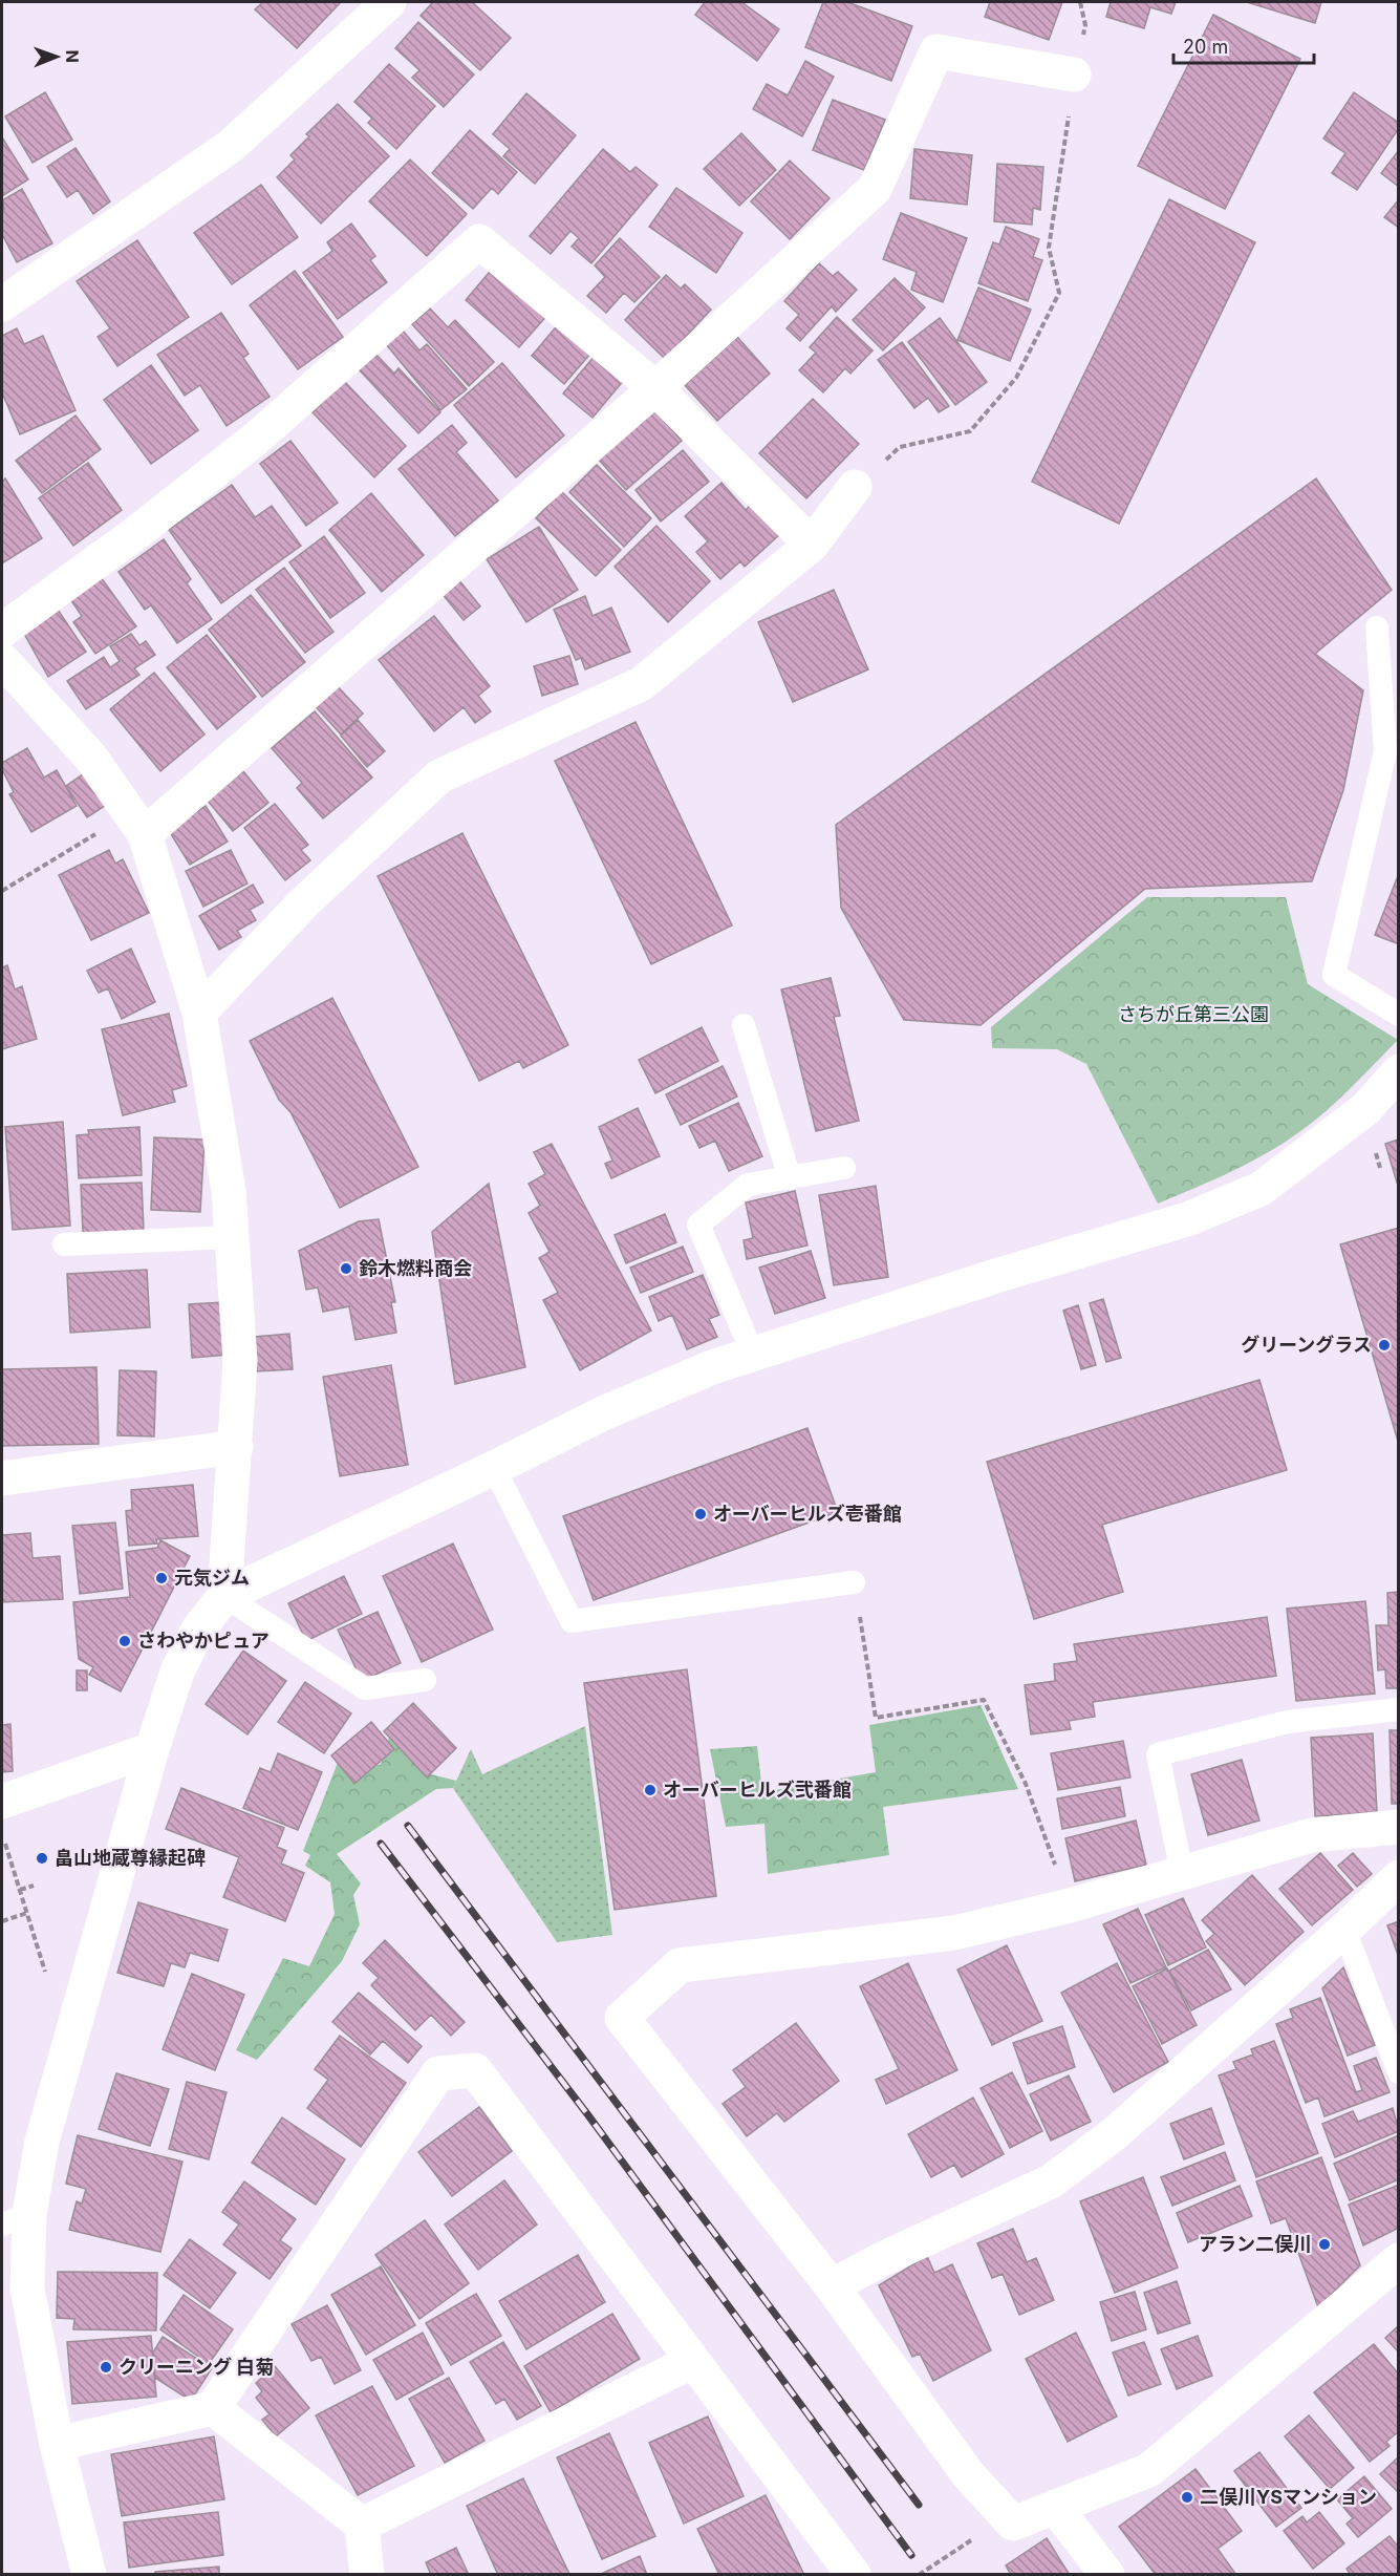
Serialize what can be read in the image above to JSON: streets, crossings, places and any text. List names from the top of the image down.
{
  "parks": ["さちが丘第三公園"],
  "places": [
    "鈴木燃料商会",
    "グリーングラス",
    "オーバーヒルズ壱番館",
    "元気ジム",
    "さわやかピュア",
    "オーバーヒルズ弐番館",
    "畠山地蔵尊縁起碑",
    "アラン二俣川",
    "クリーニング 白菊",
    "二俣川YSマンション"
  ],
  "scale_bar": "20 m",
  "north": "right"
}
